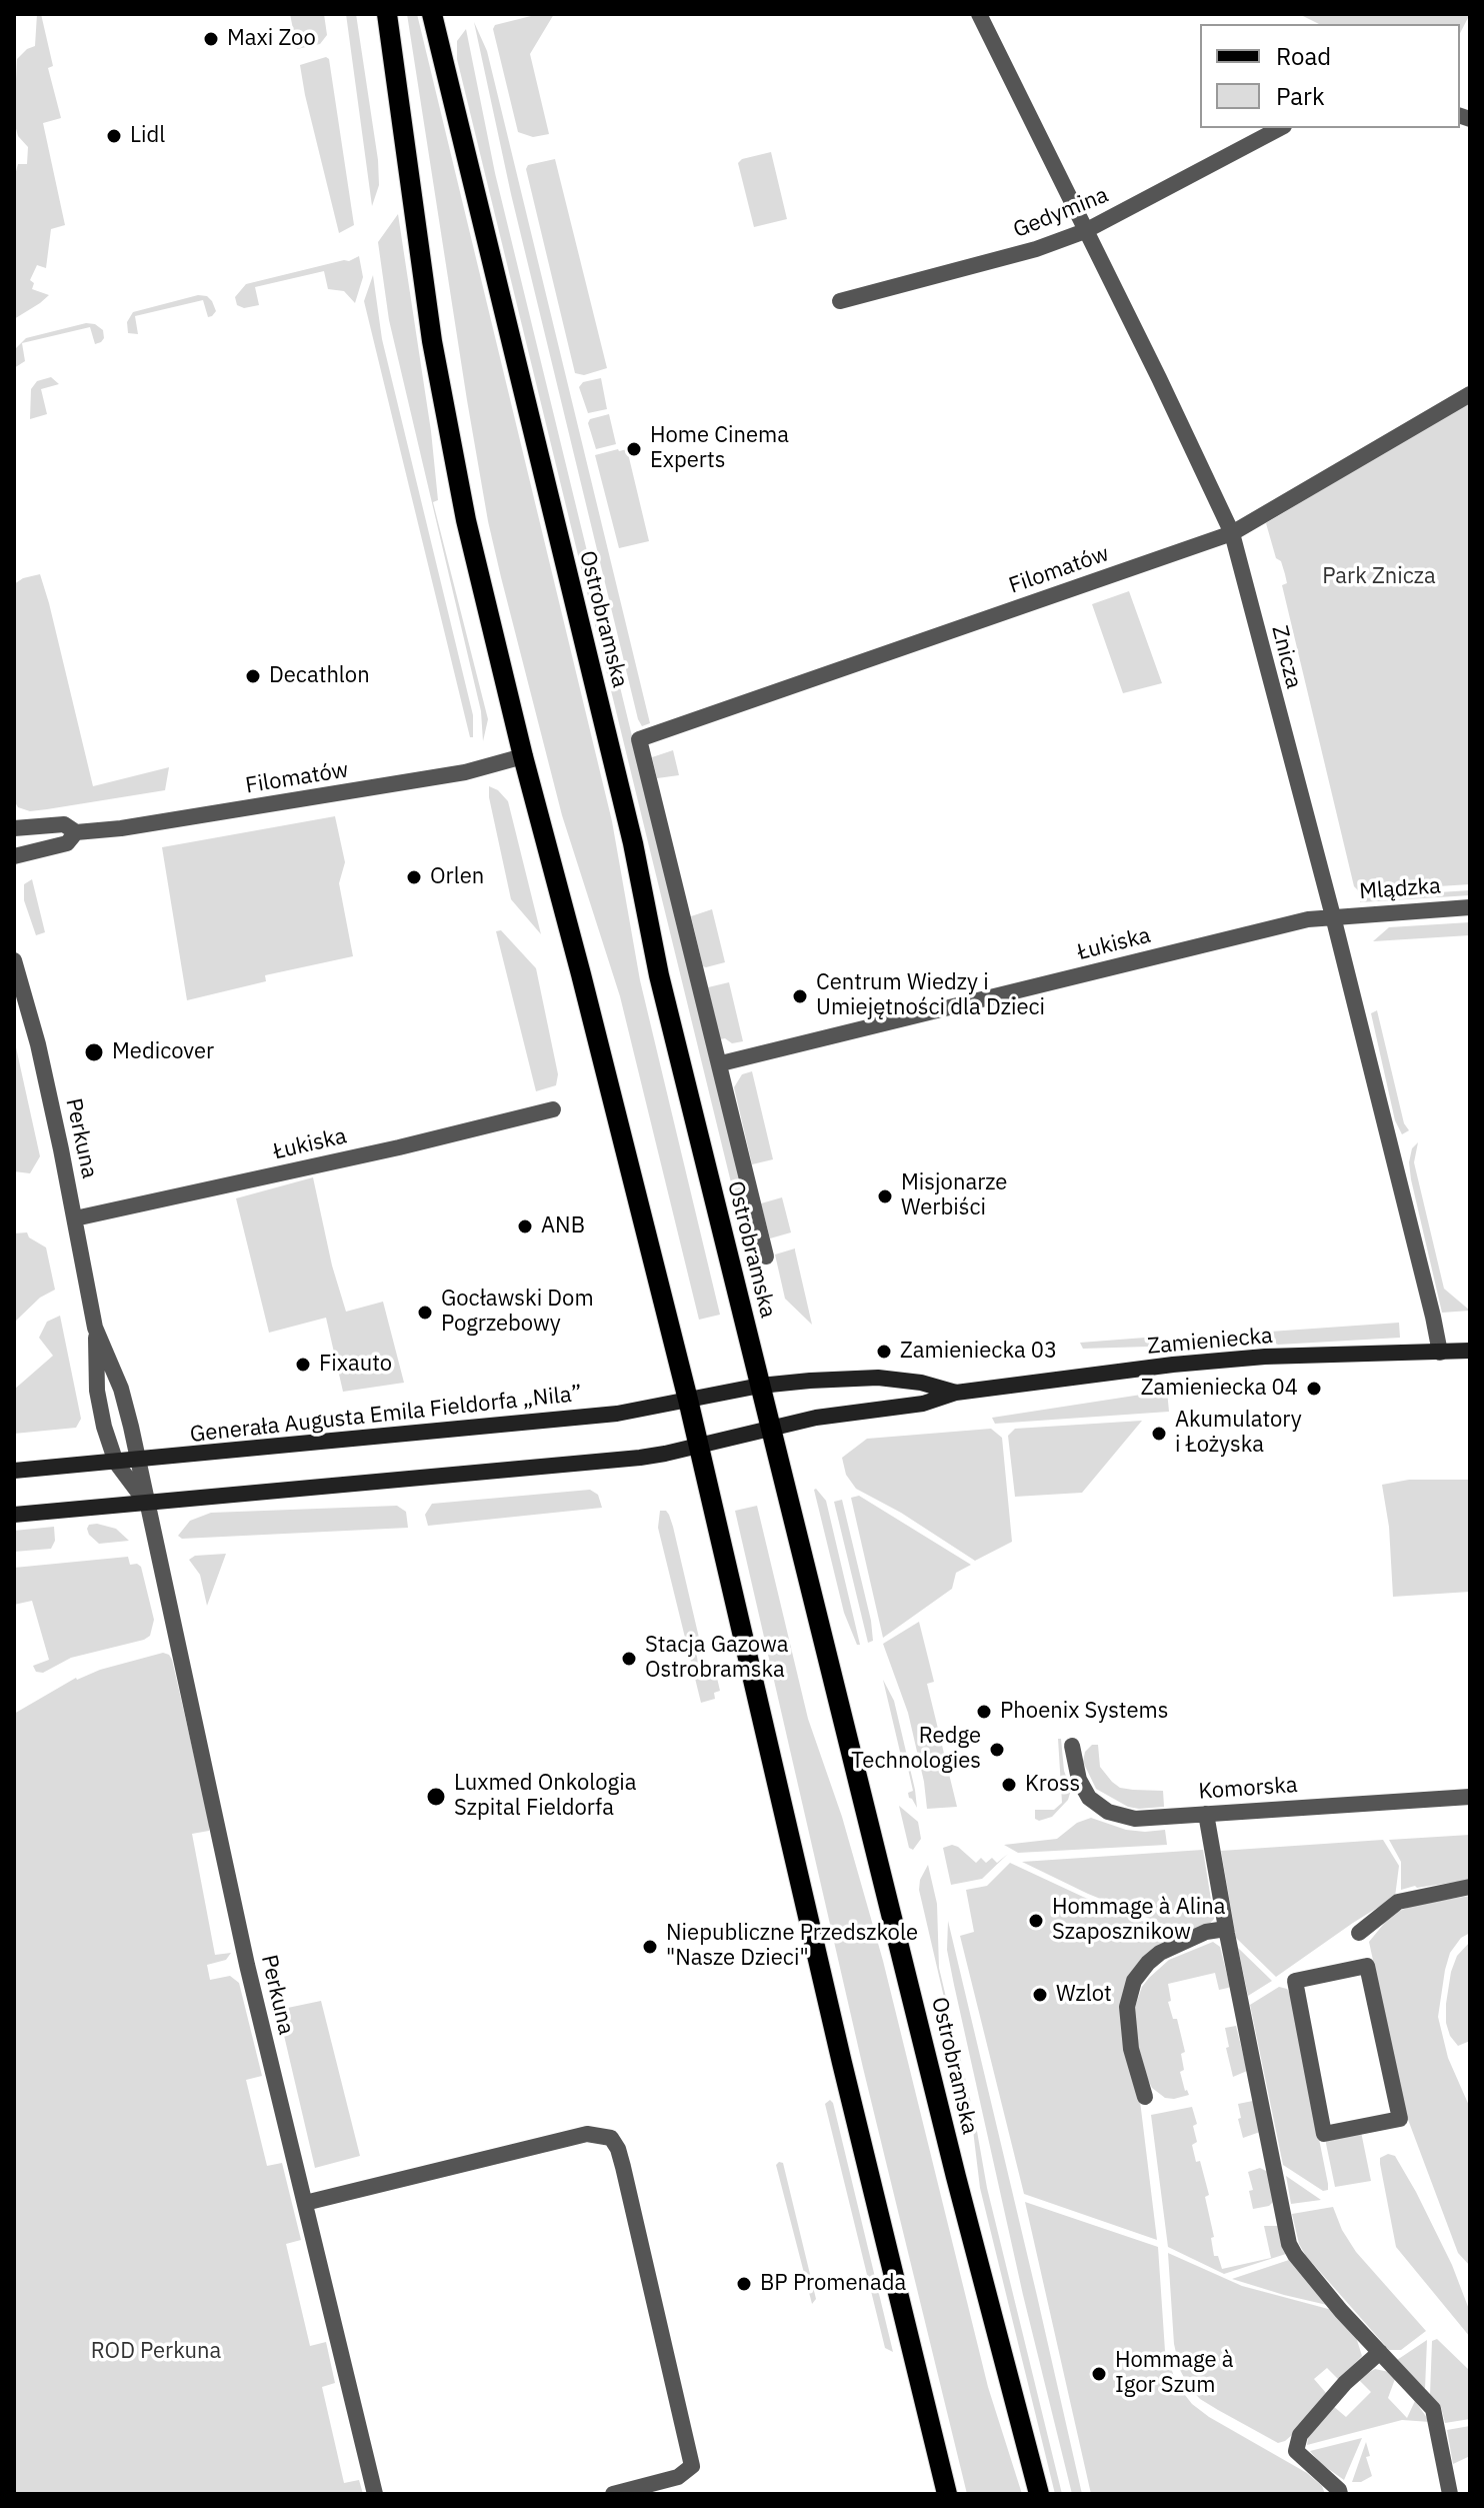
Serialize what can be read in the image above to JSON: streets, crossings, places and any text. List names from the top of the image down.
{
  "streets": {
    "main road": ["Ostrobramska"],
    "street": [
      "Gedymina",
      "Filomatów",
      "Znicza",
      "Mlądzka",
      "Łukiska",
      "Perkuna",
      "Zamieniecka",
      "Generała Augusta Emila Fieldorfa „Nila”",
      "Komorska"
    ]
  },
  "crossings": [
    ["Gedymina", "Znicza"],
    ["Filomatów", "Znicza"],
    ["Filomatów", "Łukiska"],
    ["Ostrobramska", "Zamieniecka"],
    ["Ostrobramska", "Generała Augusta Emila Fieldorfa „Nila”"],
    ["Znicza", "Mlądzka"],
    ["Znicza", "Łukiska"],
    ["Znicza", "Zamieniecka"],
    ["Mlądzka", "Łukiska"],
    ["Łukiska", "Perkuna"],
    ["Perkuna", "Generała Augusta Emila Fieldorfa „Nila”"],
    ["Zamieniecka", "Generała Augusta Emila Fieldorfa „Nila”"]
  ],
  "parks": ["Park Znicza", "ROD Perkuna"],
  "places": [
    "Maxi Zoo",
    "Lidl",
    "Home Cinema Experts",
    "Decathlon",
    "Orlen",
    "Centrum Wiedzy i Umiejętności dla Dzieci",
    "Medicover",
    "Misjonarze Werbiści",
    "ANB",
    "Gocławski Dom Pogrzebowy",
    "Zamieniecka 03",
    "Fixauto",
    "Zamieniecka 04",
    "Akumulatory i Łożyska",
    "Stacja Gazowa Ostrobramska",
    "Phoenix Systems",
    "Redge Technologies",
    "Kross",
    "Luxmed Onkologia Szpital Fieldorfa",
    "Hommage à Alina Szaposznikow",
    "Niepubliczne Przedszkole \"Nasze Dzieci\"",
    "Wzlot",
    "BP Promenada",
    "Hommage à Igor Szum"
  ],
  "legend": ["Road", "Park"]
}
